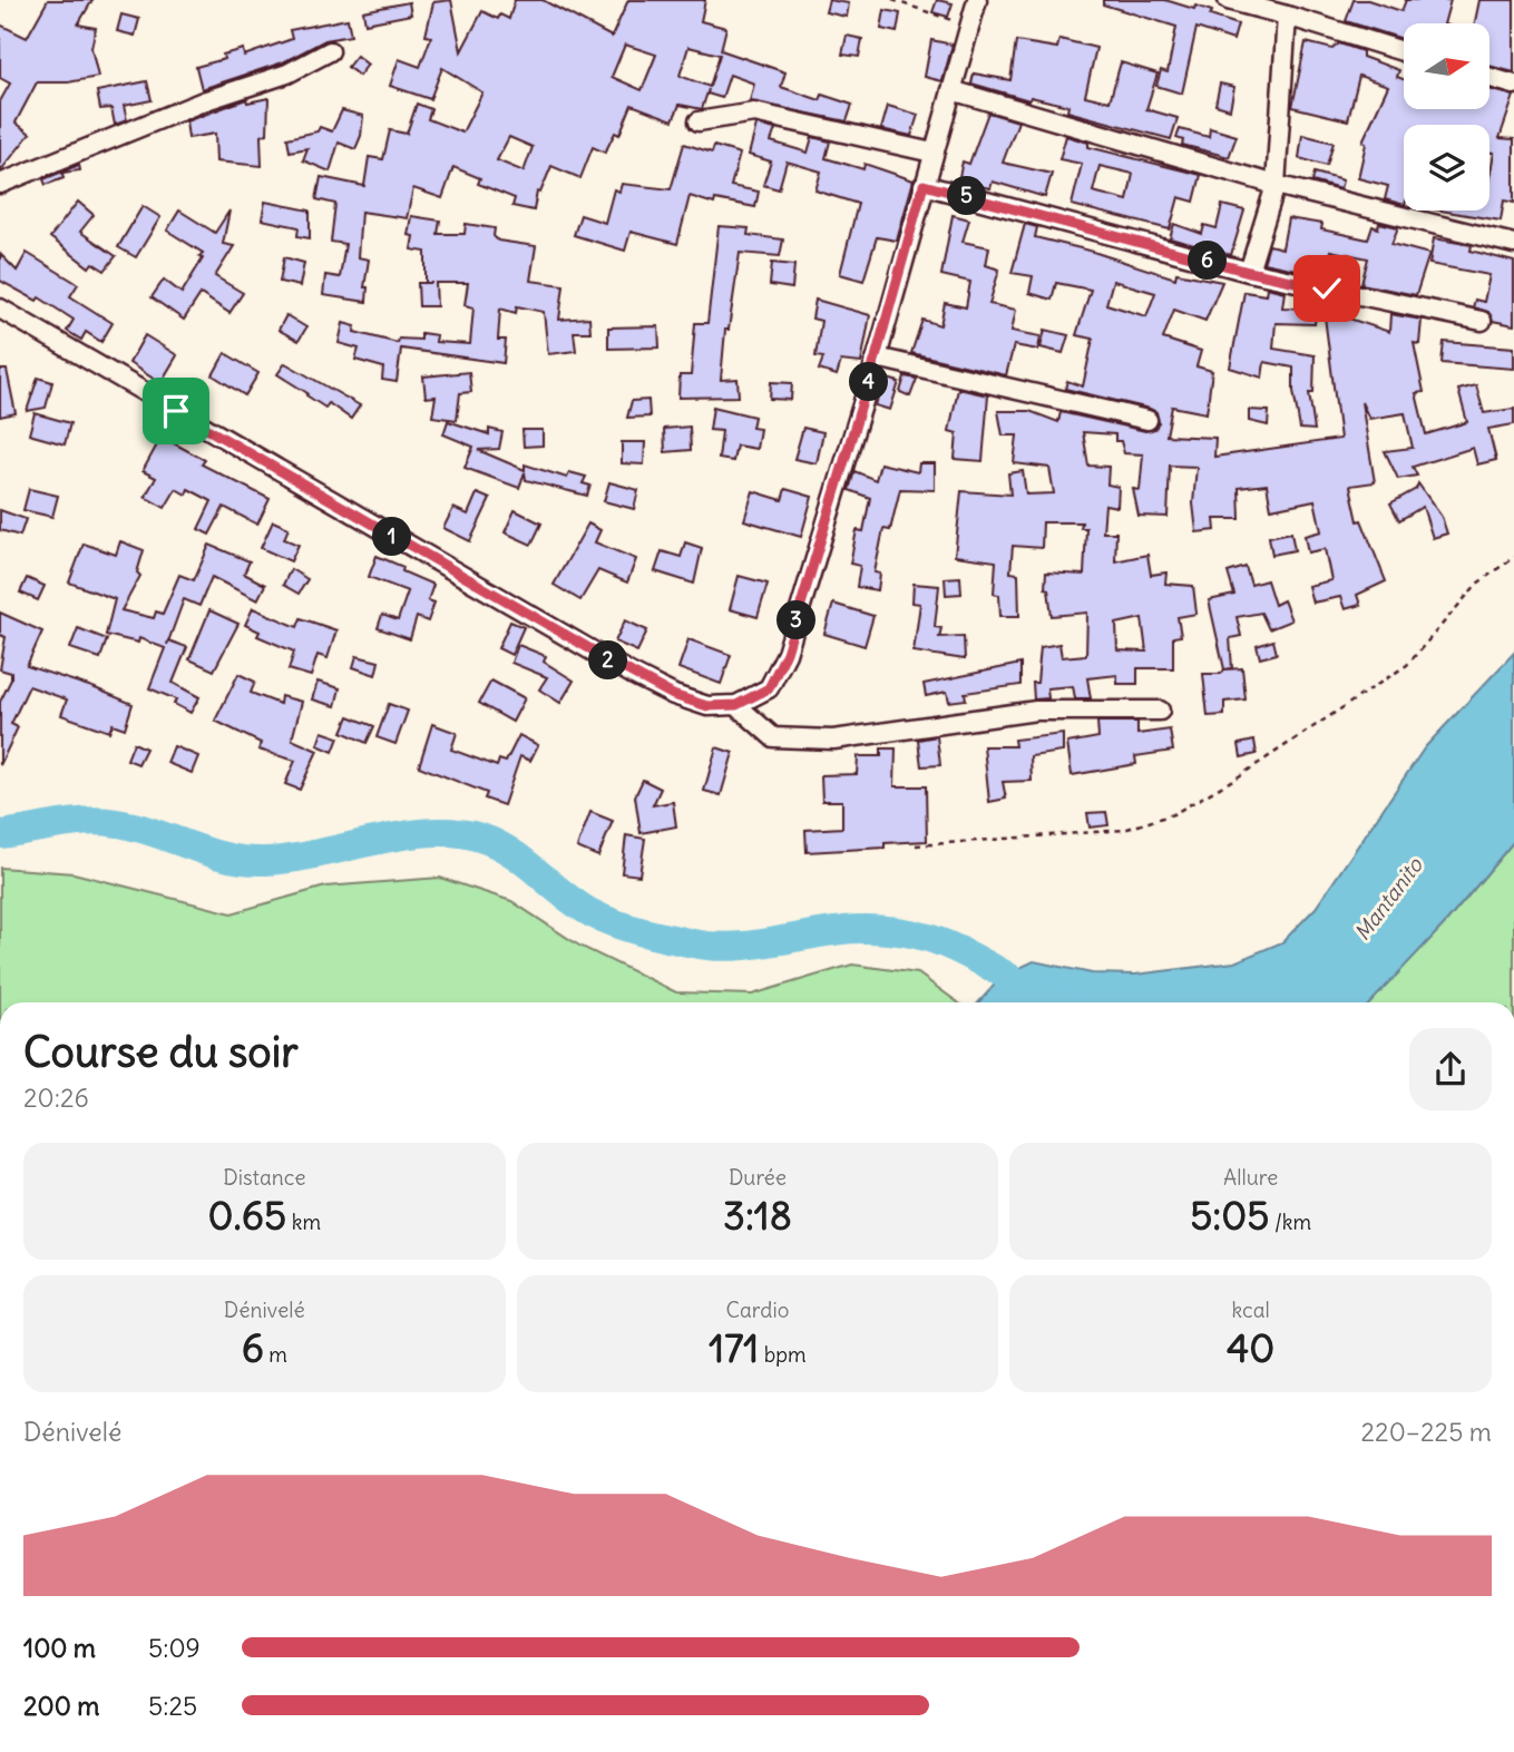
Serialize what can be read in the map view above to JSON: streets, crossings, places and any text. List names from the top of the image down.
{
  "water": ["Mantanito"],
  "north": "right",
  "page": {
    "pins": [
      "5",
      "6",
      "4",
      "1",
      "3",
      "2"
    ],
    "heading": ["Course du soir", "20:26"],
    "stats": [
      ["Distance", "0.65 km"],
      ["Durée", "3:18"],
      ["Allure", "5:05 /km"],
      ["Dénivelé", "6 m"],
      ["Cardio", "171 bpm"],
      ["kcal", "40"]
    ],
    "chart": ["Dénivelé", "220–225 m"],
    "list": [
      {
        "name": "100 m",
        "note": "5:09"
      },
      {
        "name": "200 m",
        "note": "5:25"
      }
    ]
  }
}
